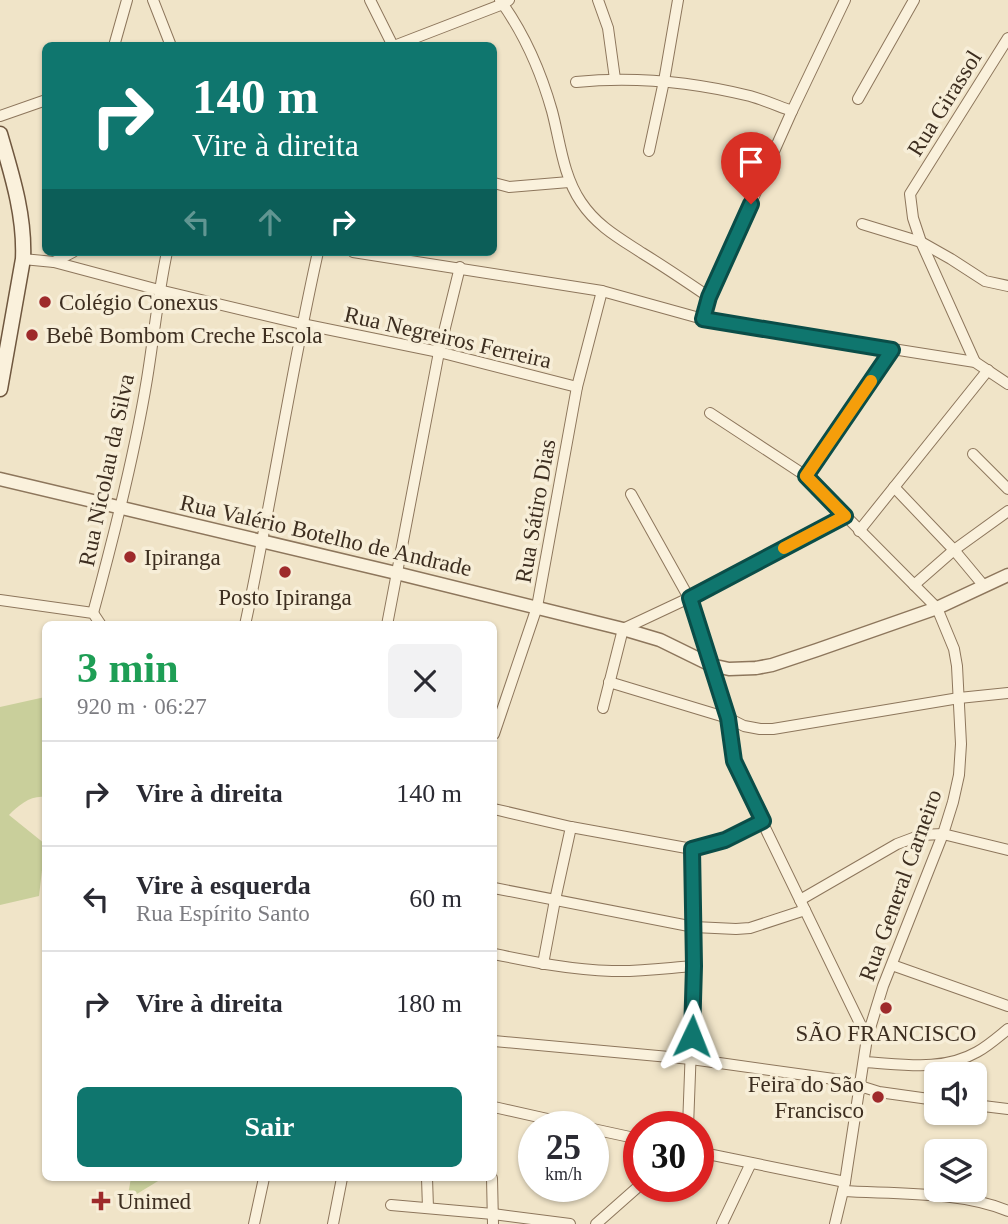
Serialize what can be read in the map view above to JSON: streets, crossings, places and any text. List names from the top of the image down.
{
  "streets": {
    "street": [
      "Rua Girassol",
      "Rua Negreiros Ferreira",
      "Rua Nicolau da Silva",
      "Rua Sátiro Dias",
      "Rua Valério Botelho de Andrade",
      "Rua General Carneiro"
    ]
  },
  "crossings": [
    ["Rua Negreiros Ferreira", "Rua Nicolau da Silva"],
    ["Rua Negreiros Ferreira", "Rua Sátiro Dias"],
    ["Rua Nicolau da Silva", "Rua Valério Botelho de Andrade"],
    ["Rua Sátiro Dias", "Rua Valério Botelho de Andrade"]
  ],
  "places": {
    "other": [
      "Colégio Conexus",
      "Bebê Bombom Creche Escola",
      "Ipiranga",
      "Posto Ipiranga",
      "SÃO FRANCISCO",
      "Feira do São Francisco"
    ],
    "health": ["Unimed"]
  },
  "page": {
    "turn": ["140 m", "Vire à direita"],
    "heading": ["3 min", "920 m · 06:27"],
    "list": [
      {
        "name": "Vire à direita",
        "value": "140 m"
      },
      {
        "name": "Vire à esquerda",
        "note": "Rua Espírito Santo",
        "value": "60 m"
      },
      {
        "name": "Vire à direita",
        "value": "180 m"
      }
    ],
    "buttons": "Sair",
    "speed": "25 km/h",
    "limit": "30"
  }
}
